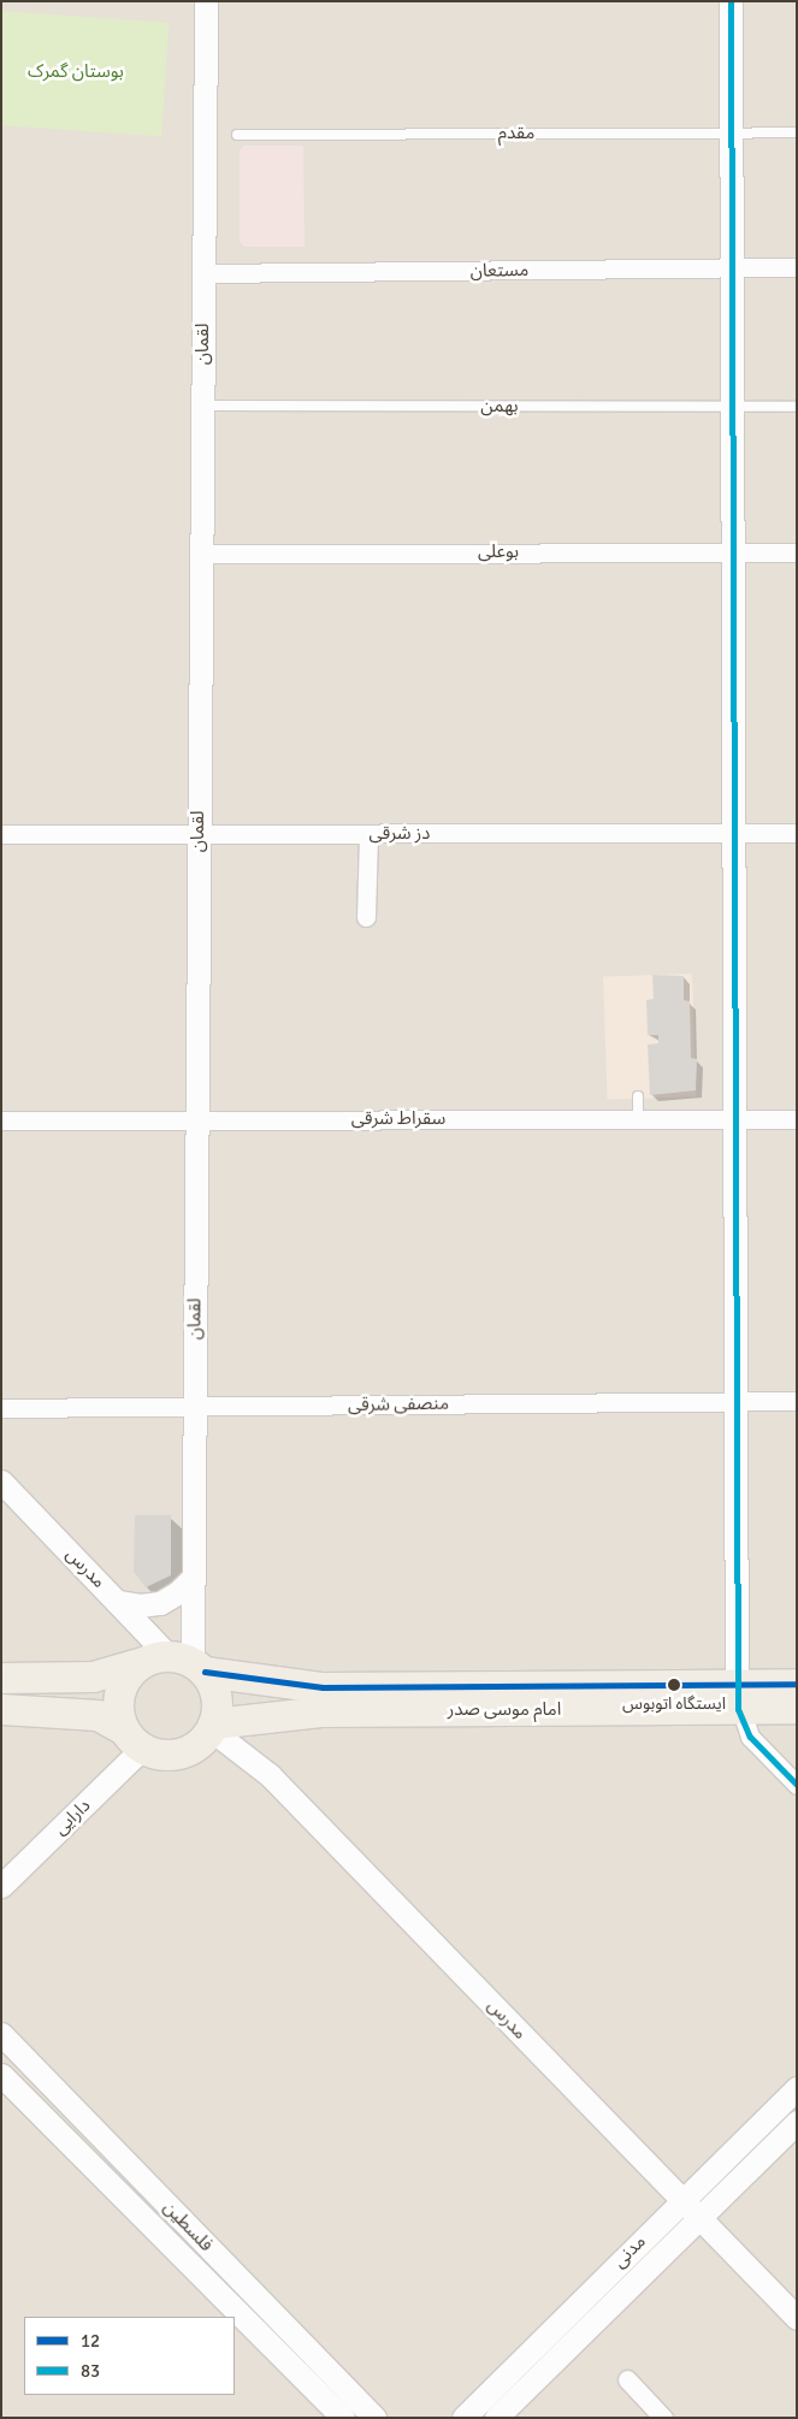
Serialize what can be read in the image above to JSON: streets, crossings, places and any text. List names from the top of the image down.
{
  "streets": {
    "main road": ["امام موسی صدر"],
    "street": [
      "مستعان",
      "لقمان",
      "بوعلی",
      "دز شرقی",
      "سقراط شرقی",
      "منصفی شرقی",
      "مدرس",
      "دارایی",
      "فلسطین",
      "مدنی"
    ],
    "lane": ["مقدم", "بهمن"]
  },
  "crossings": [
    ["مستعان", "لقمان"],
    ["لقمان", "بهمن"],
    ["لقمان", "بوعلی"],
    ["لقمان", "دز شرقی"],
    ["لقمان", "سقراط شرقی"],
    ["لقمان", "منصفی شرقی"],
    ["لقمان", "مدرس"],
    ["لقمان", "امام موسی صدر"],
    ["لقمان", "دارایی"],
    ["مدرس", "امام موسی صدر"],
    ["مدرس", "دارایی"],
    ["مدرس", "مدنی"],
    ["امام موسی صدر", "دارایی"]
  ],
  "parks": ["بوستان گمرک"],
  "places": ["ایستگاه اتوبوس"],
  "lines": ["transit line 83", "transit line 12"],
  "legend": ["12", "83"]
}
